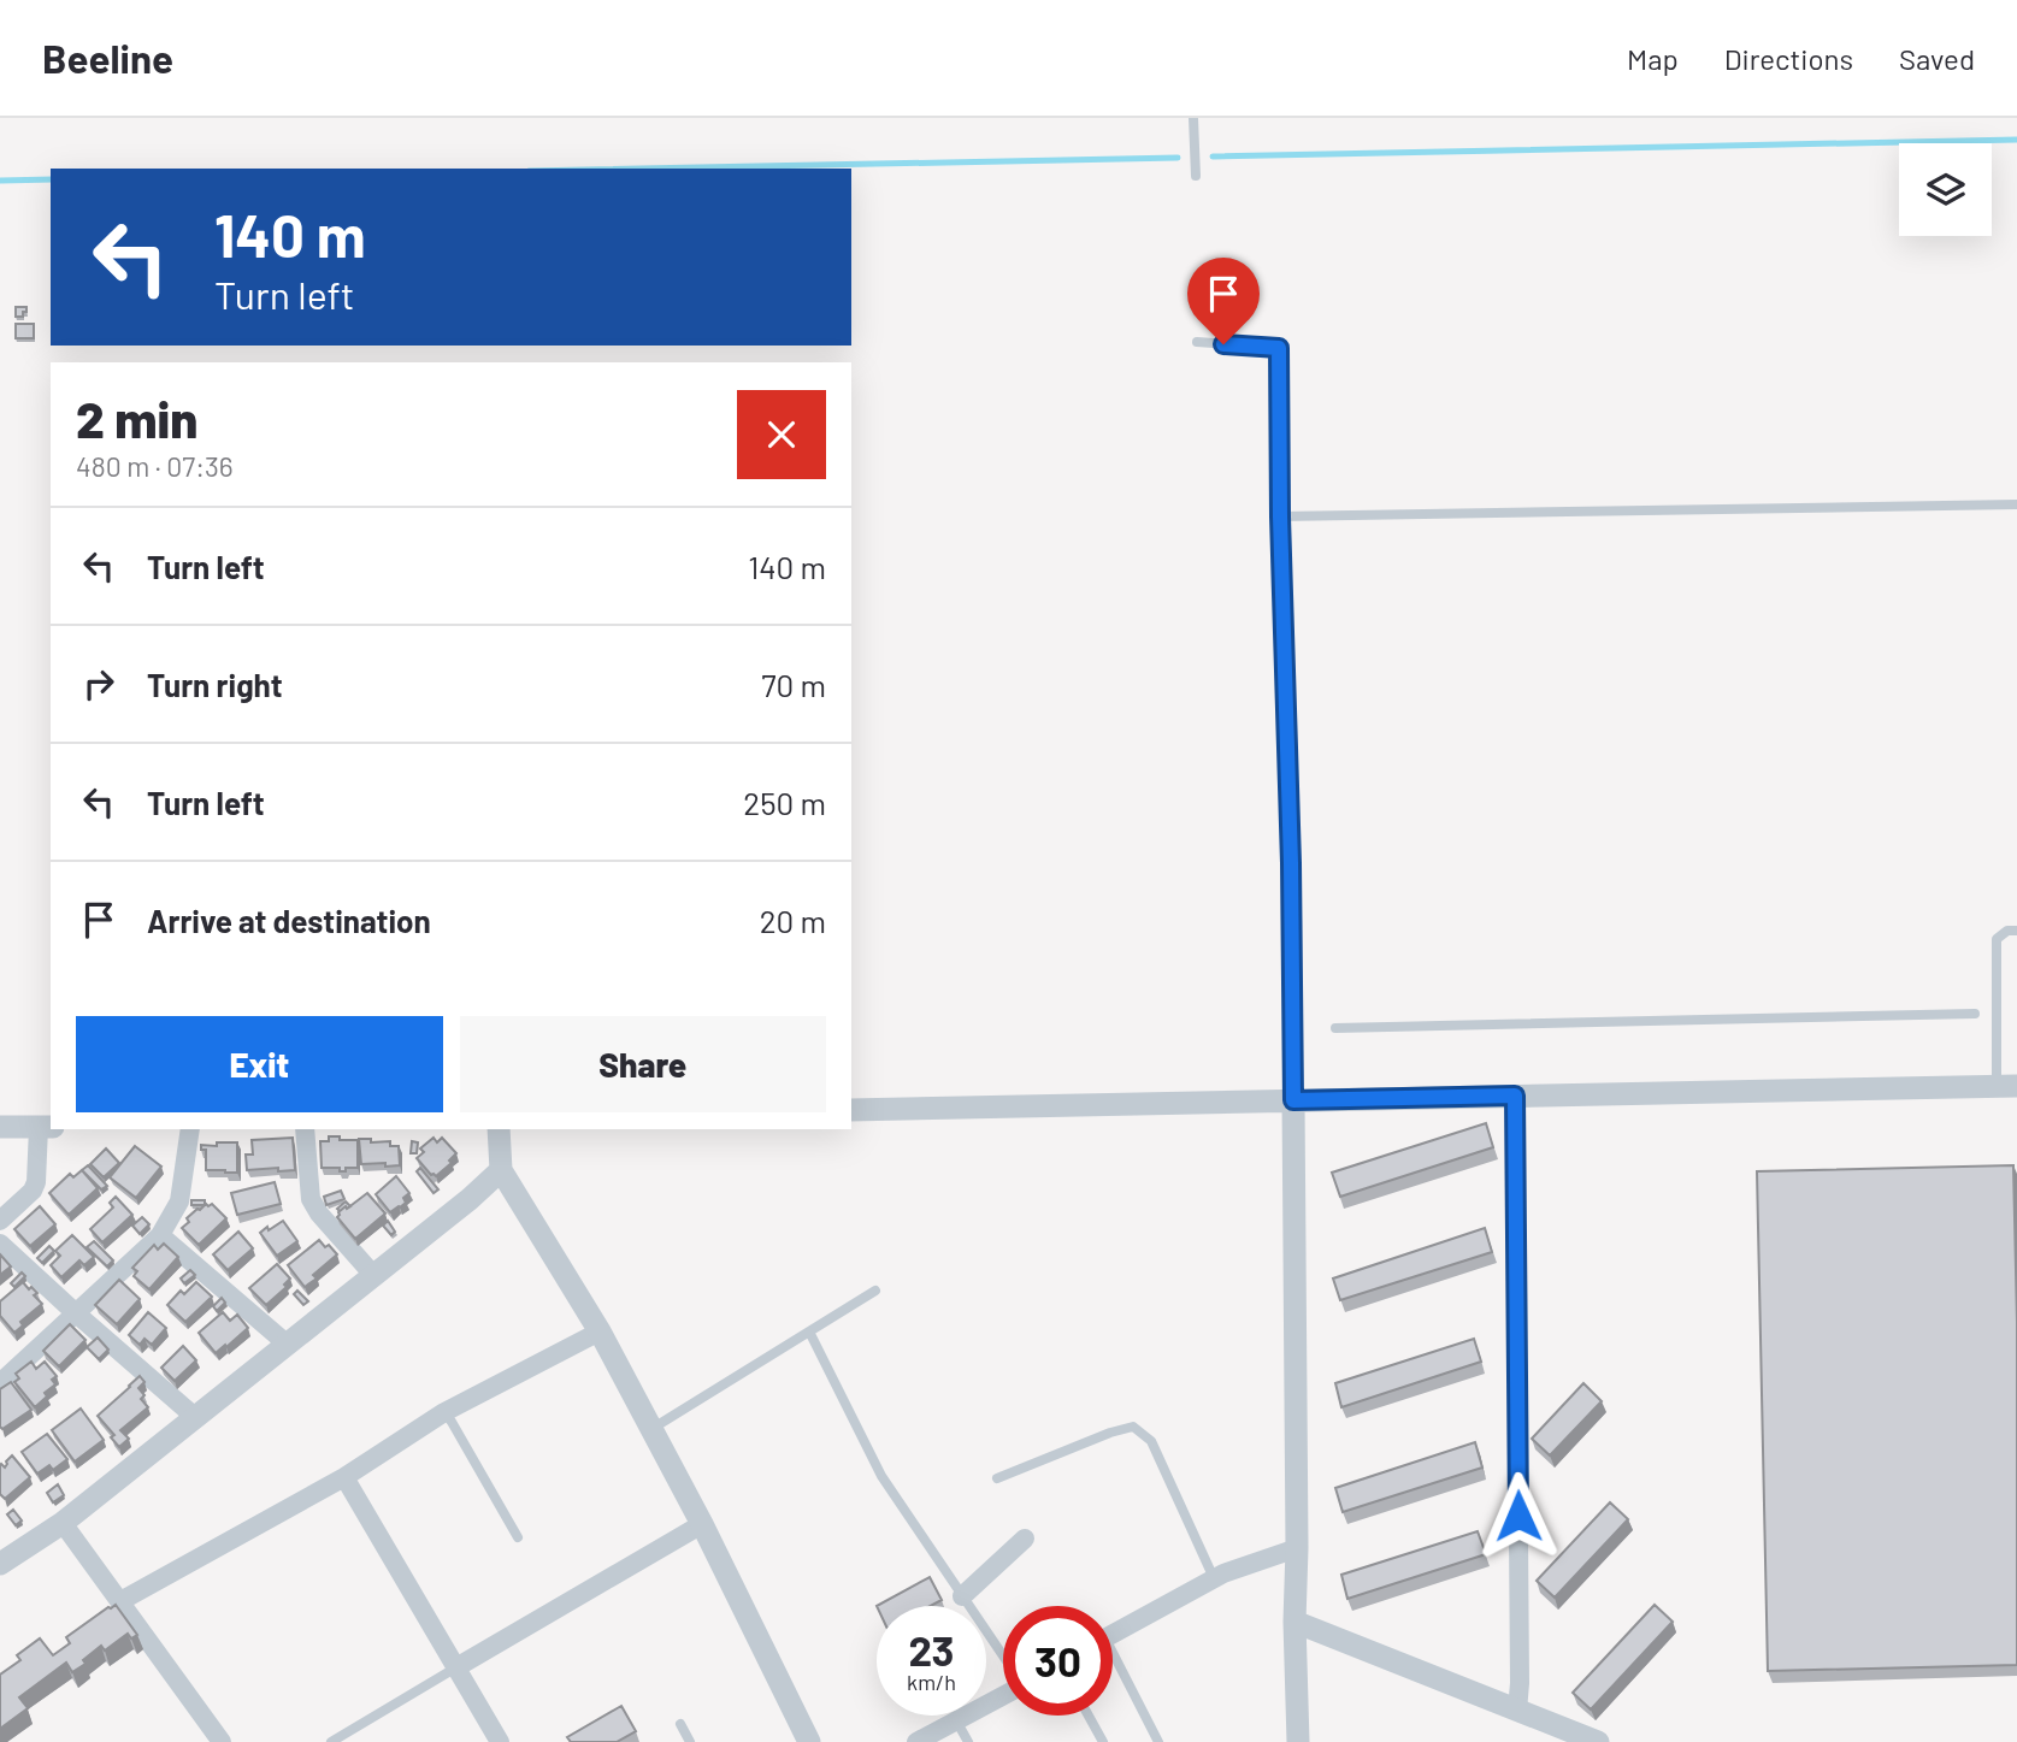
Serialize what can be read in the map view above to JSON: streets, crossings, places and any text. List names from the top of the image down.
{
  "page": {
    "header": "Beeline",
    "nav": ["Map", "Directions", "Saved"],
    "turn": ["140 m", "Turn left"],
    "heading": ["2 min", "480 m · 07:36"],
    "list": [
      {
        "name": "Turn left",
        "value": "140 m"
      },
      {
        "name": "Turn right",
        "value": "70 m"
      },
      {
        "name": "Turn left",
        "value": "250 m"
      },
      {
        "name": "Arrive at destination",
        "value": "20 m"
      }
    ],
    "buttons": ["Exit", "Share"],
    "speed": "23 km/h",
    "limit": "30"
  }
}
